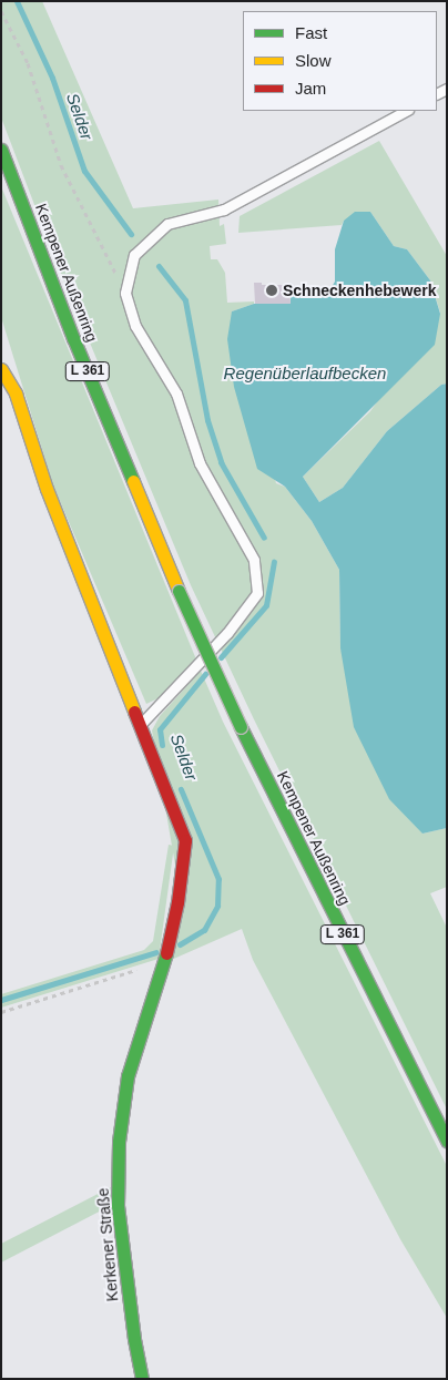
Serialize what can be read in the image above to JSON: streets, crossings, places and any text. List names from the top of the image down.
{
  "streets": {
    "main road": ["Kempener Außenring", "L 361", "Kerkener Straße"]
  },
  "water": ["Selder", "Regenüberlaufbecken"],
  "places": ["Schneckenhebewerk"],
  "legend": ["Fast", "Slow", "Jam"]
}
